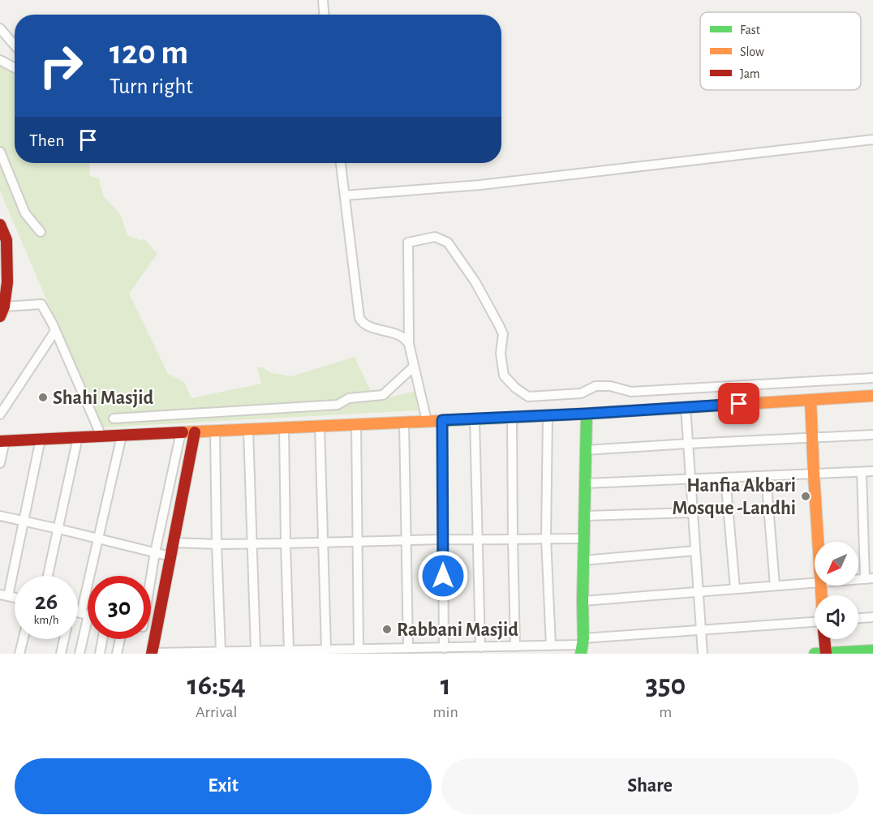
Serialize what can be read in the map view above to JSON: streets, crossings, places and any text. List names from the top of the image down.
{
  "places": ["Shahi Masjid", "Hanfia Akbari Mosque -Landhi", "Rabbani Masjid"],
  "legend": ["Fast", "Slow", "Jam"],
  "north": "bottom left",
  "page": {
    "turn": ["120 m", "Turn right"],
    "then": "Then",
    "speed": "26 km/h",
    "limit": "30",
    "eta": [
      "16:54",
      "Arrival",
      "1",
      "min",
      "350",
      "m"
    ],
    "buttons": ["Exit", "Share"]
  }
}
